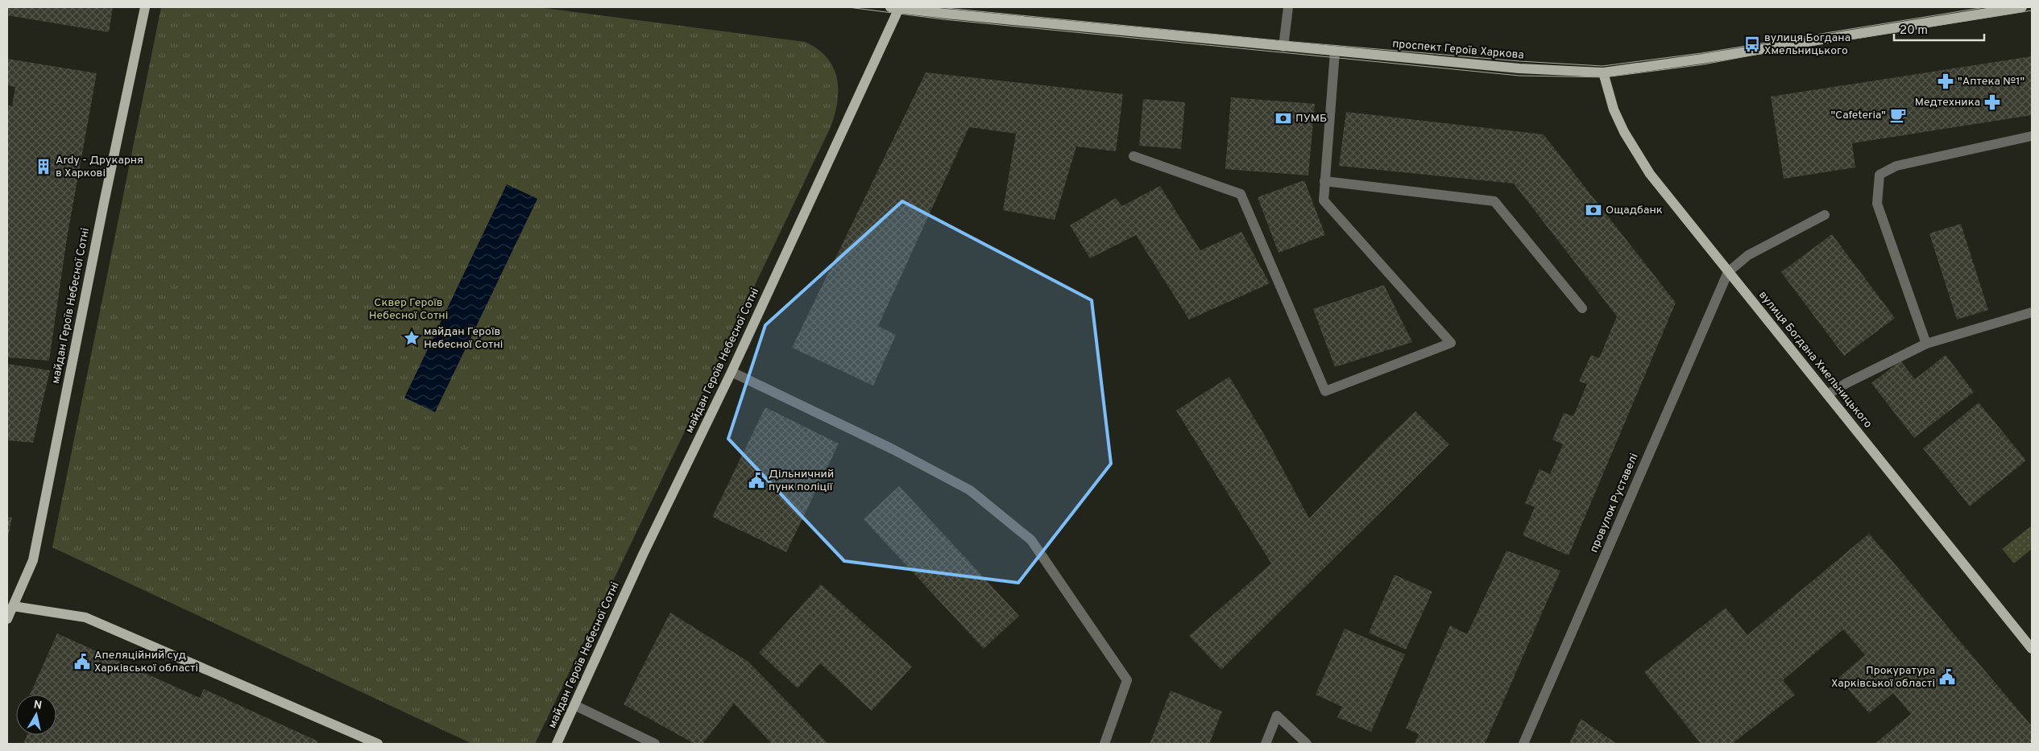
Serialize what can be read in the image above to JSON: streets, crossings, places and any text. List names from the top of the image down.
{
  "streets": {
    "main road": ["проспект Героїв Харкова", "майдан Героїв Небесної Сотні", "вулиця Богдана Хмельницького"],
    "street": ["провулок Руставелі"]
  },
  "crossings": [
    ["проспект Героїв Харкова", "майдан Героїв Небесної Сотні"],
    ["проспект Героїв Харкова", "вулиця Богдана Хмельницького"],
    ["вулиця Богдана Хмельницького", "провулок Руставелі"]
  ],
  "parks": ["Сквер Героїв Небесної Сотні"],
  "places": {
    "bus stop": ["вулиця Богдана Хмельницького"],
    "pharmacy": ["\"Аптека №1\"", "Медтехника"],
    "cafe": ["\"Cafeteria\""],
    "bank": ["ПУМБ", "Ощадбанк"],
    "building": ["Ardy - Друкарня в Харкові"],
    "place": ["майдан Героїв Небесної Сотні"],
    "public building": ["Дільничний пунк поліції", "Апеляційний суд Харківської області", "Прокуратура Харківської області"]
  },
  "scale_bar": "20 m",
  "north": "top"
}
